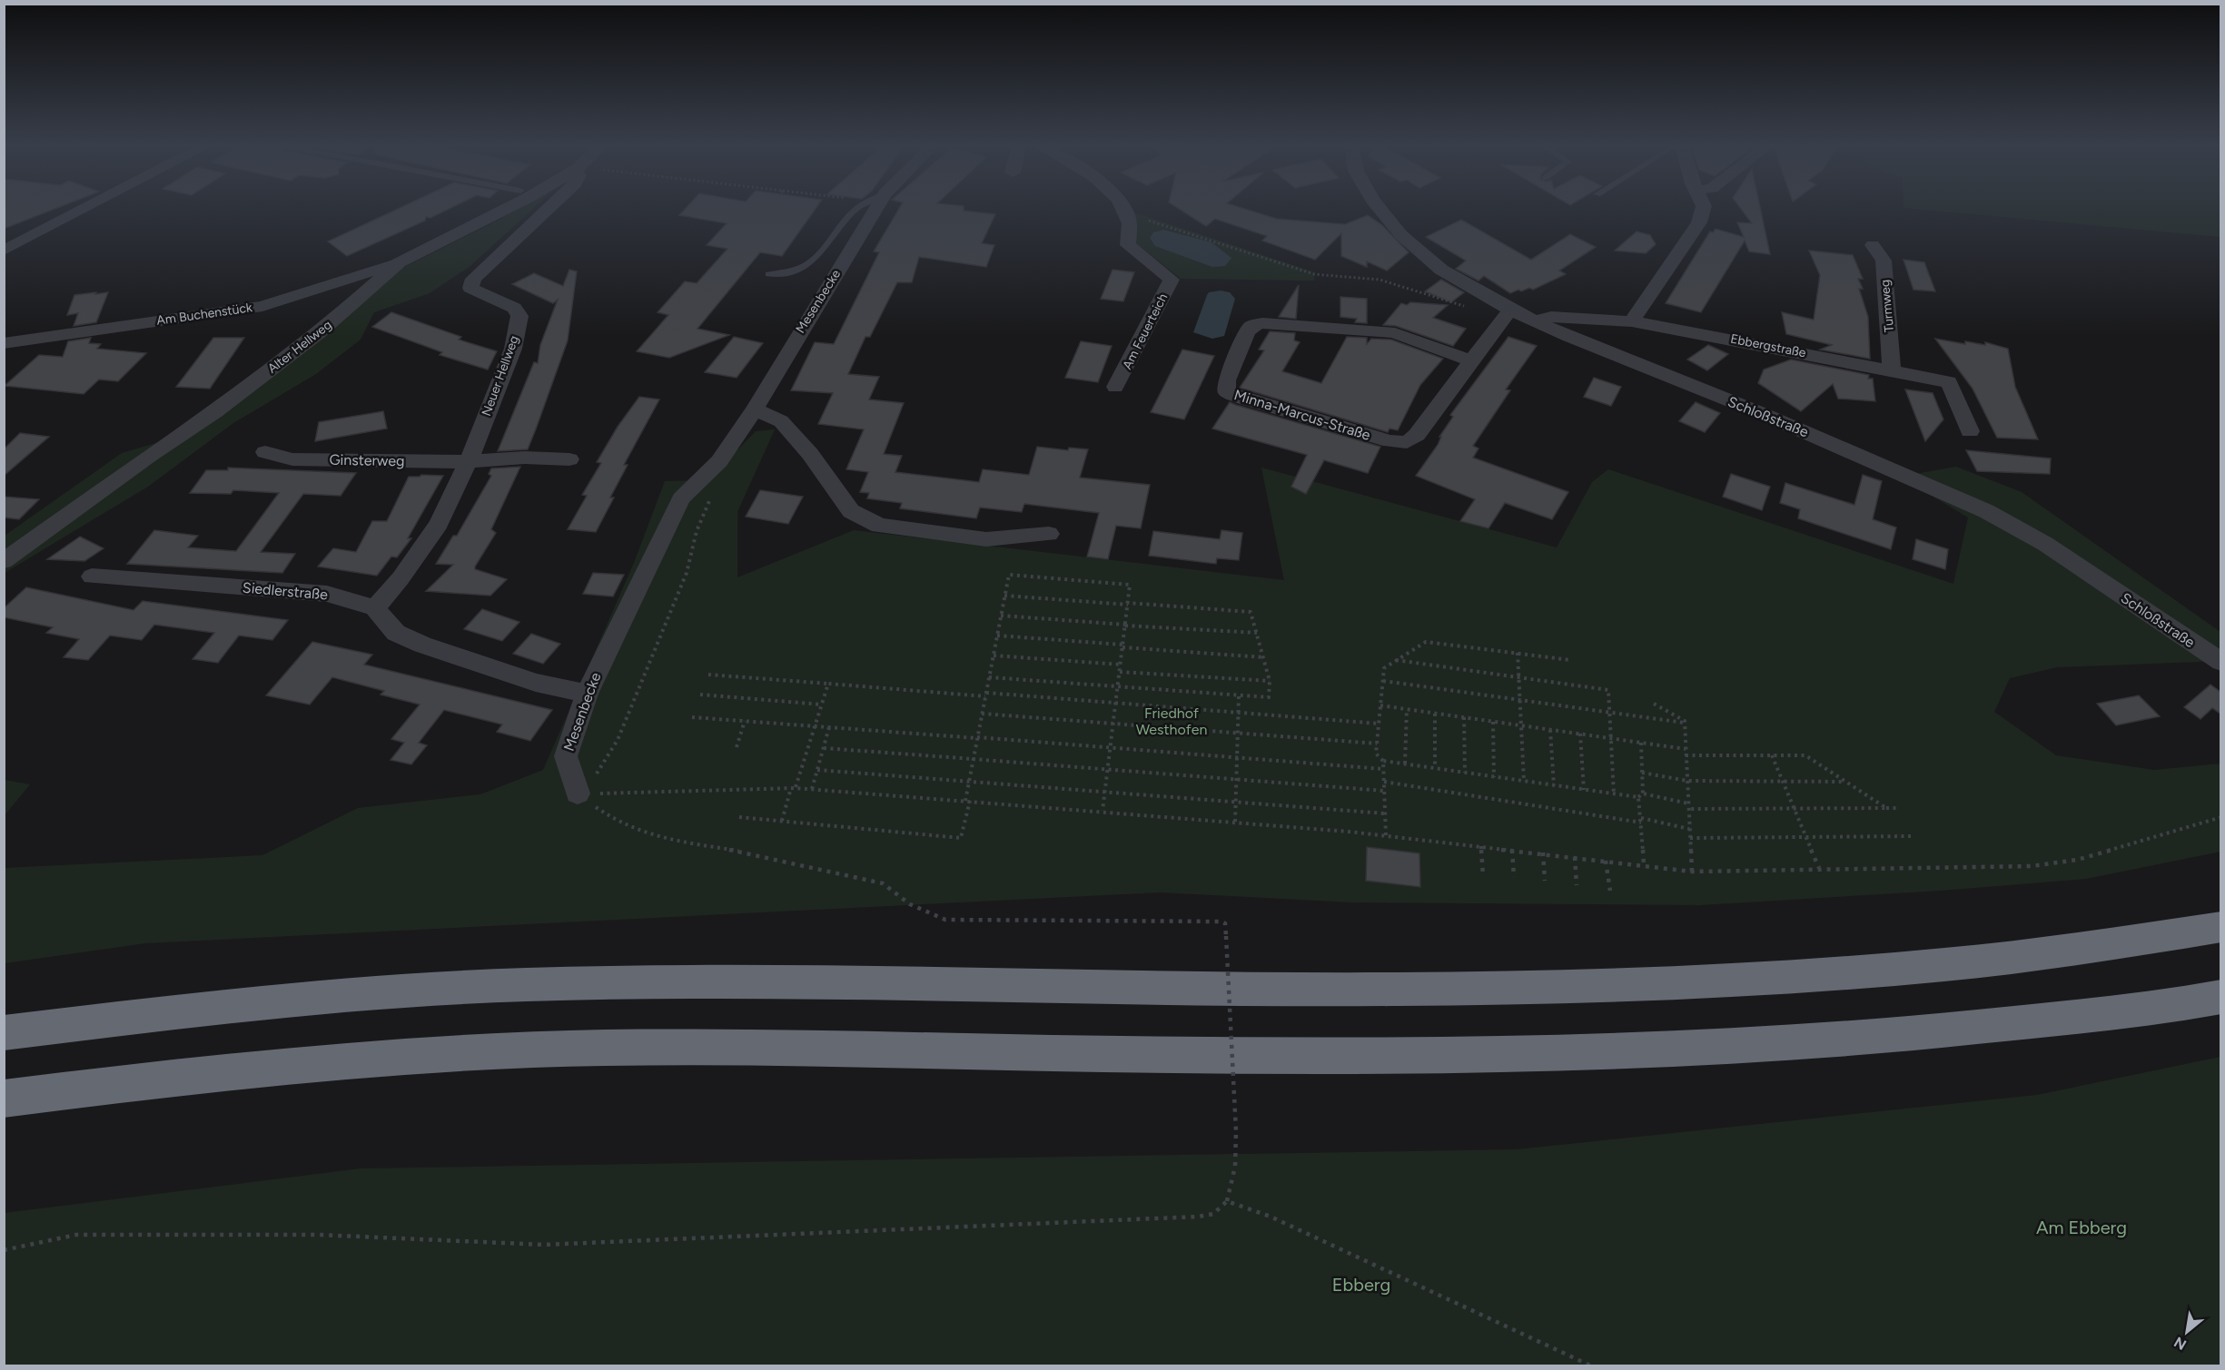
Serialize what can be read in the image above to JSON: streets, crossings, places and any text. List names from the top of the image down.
{
  "streets": {
    "street": [
      "Mesenbecke",
      "Turmweg",
      "Am Buchenstück",
      "Am Feuerteich",
      "Ebbergstraße",
      "Alter Hellweg",
      "Neuer Hellweg",
      "Minna-Marcus-Straße",
      "Schloßstraße",
      "Ginsterweg",
      "Siedlerstraße"
    ]
  },
  "crossings": [
    ["Turmweg", "Ebbergstraße"],
    ["Am Buchenstück", "Alter Hellweg"],
    ["Ebbergstraße", "Schloßstraße"],
    ["Neuer Hellweg", "Ginsterweg"],
    ["Neuer Hellweg", "Siedlerstraße"],
    ["Minna-Marcus-Straße", "Schloßstraße"]
  ],
  "parks": ["Friedhof Westhofen", "Am Ebberg", "Ebberg"],
  "north": "bottom left"
}
